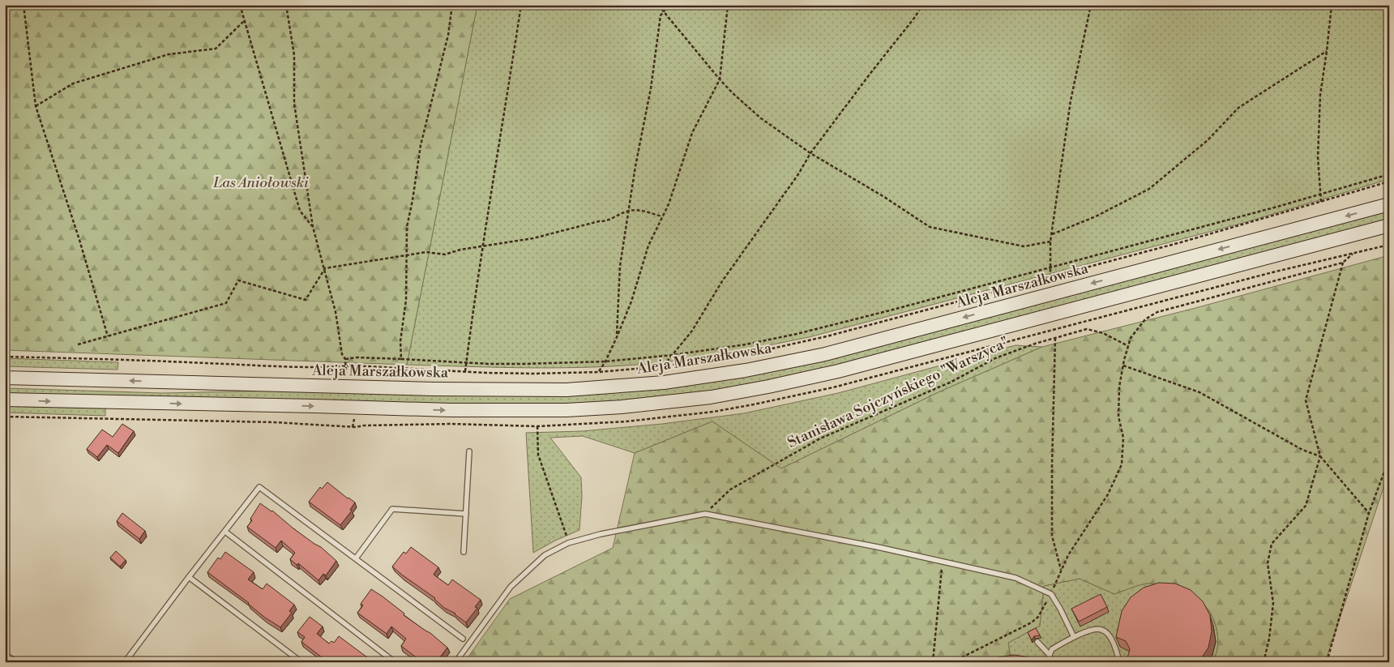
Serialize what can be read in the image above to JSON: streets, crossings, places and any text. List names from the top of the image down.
{
  "streets": {
    "main road": ["Aleja Marszałkowska"],
    "path": ["Stanisława Sojczyńskiego \"Warszyca\""]
  },
  "parks": ["Las Aniołowski"]
}
